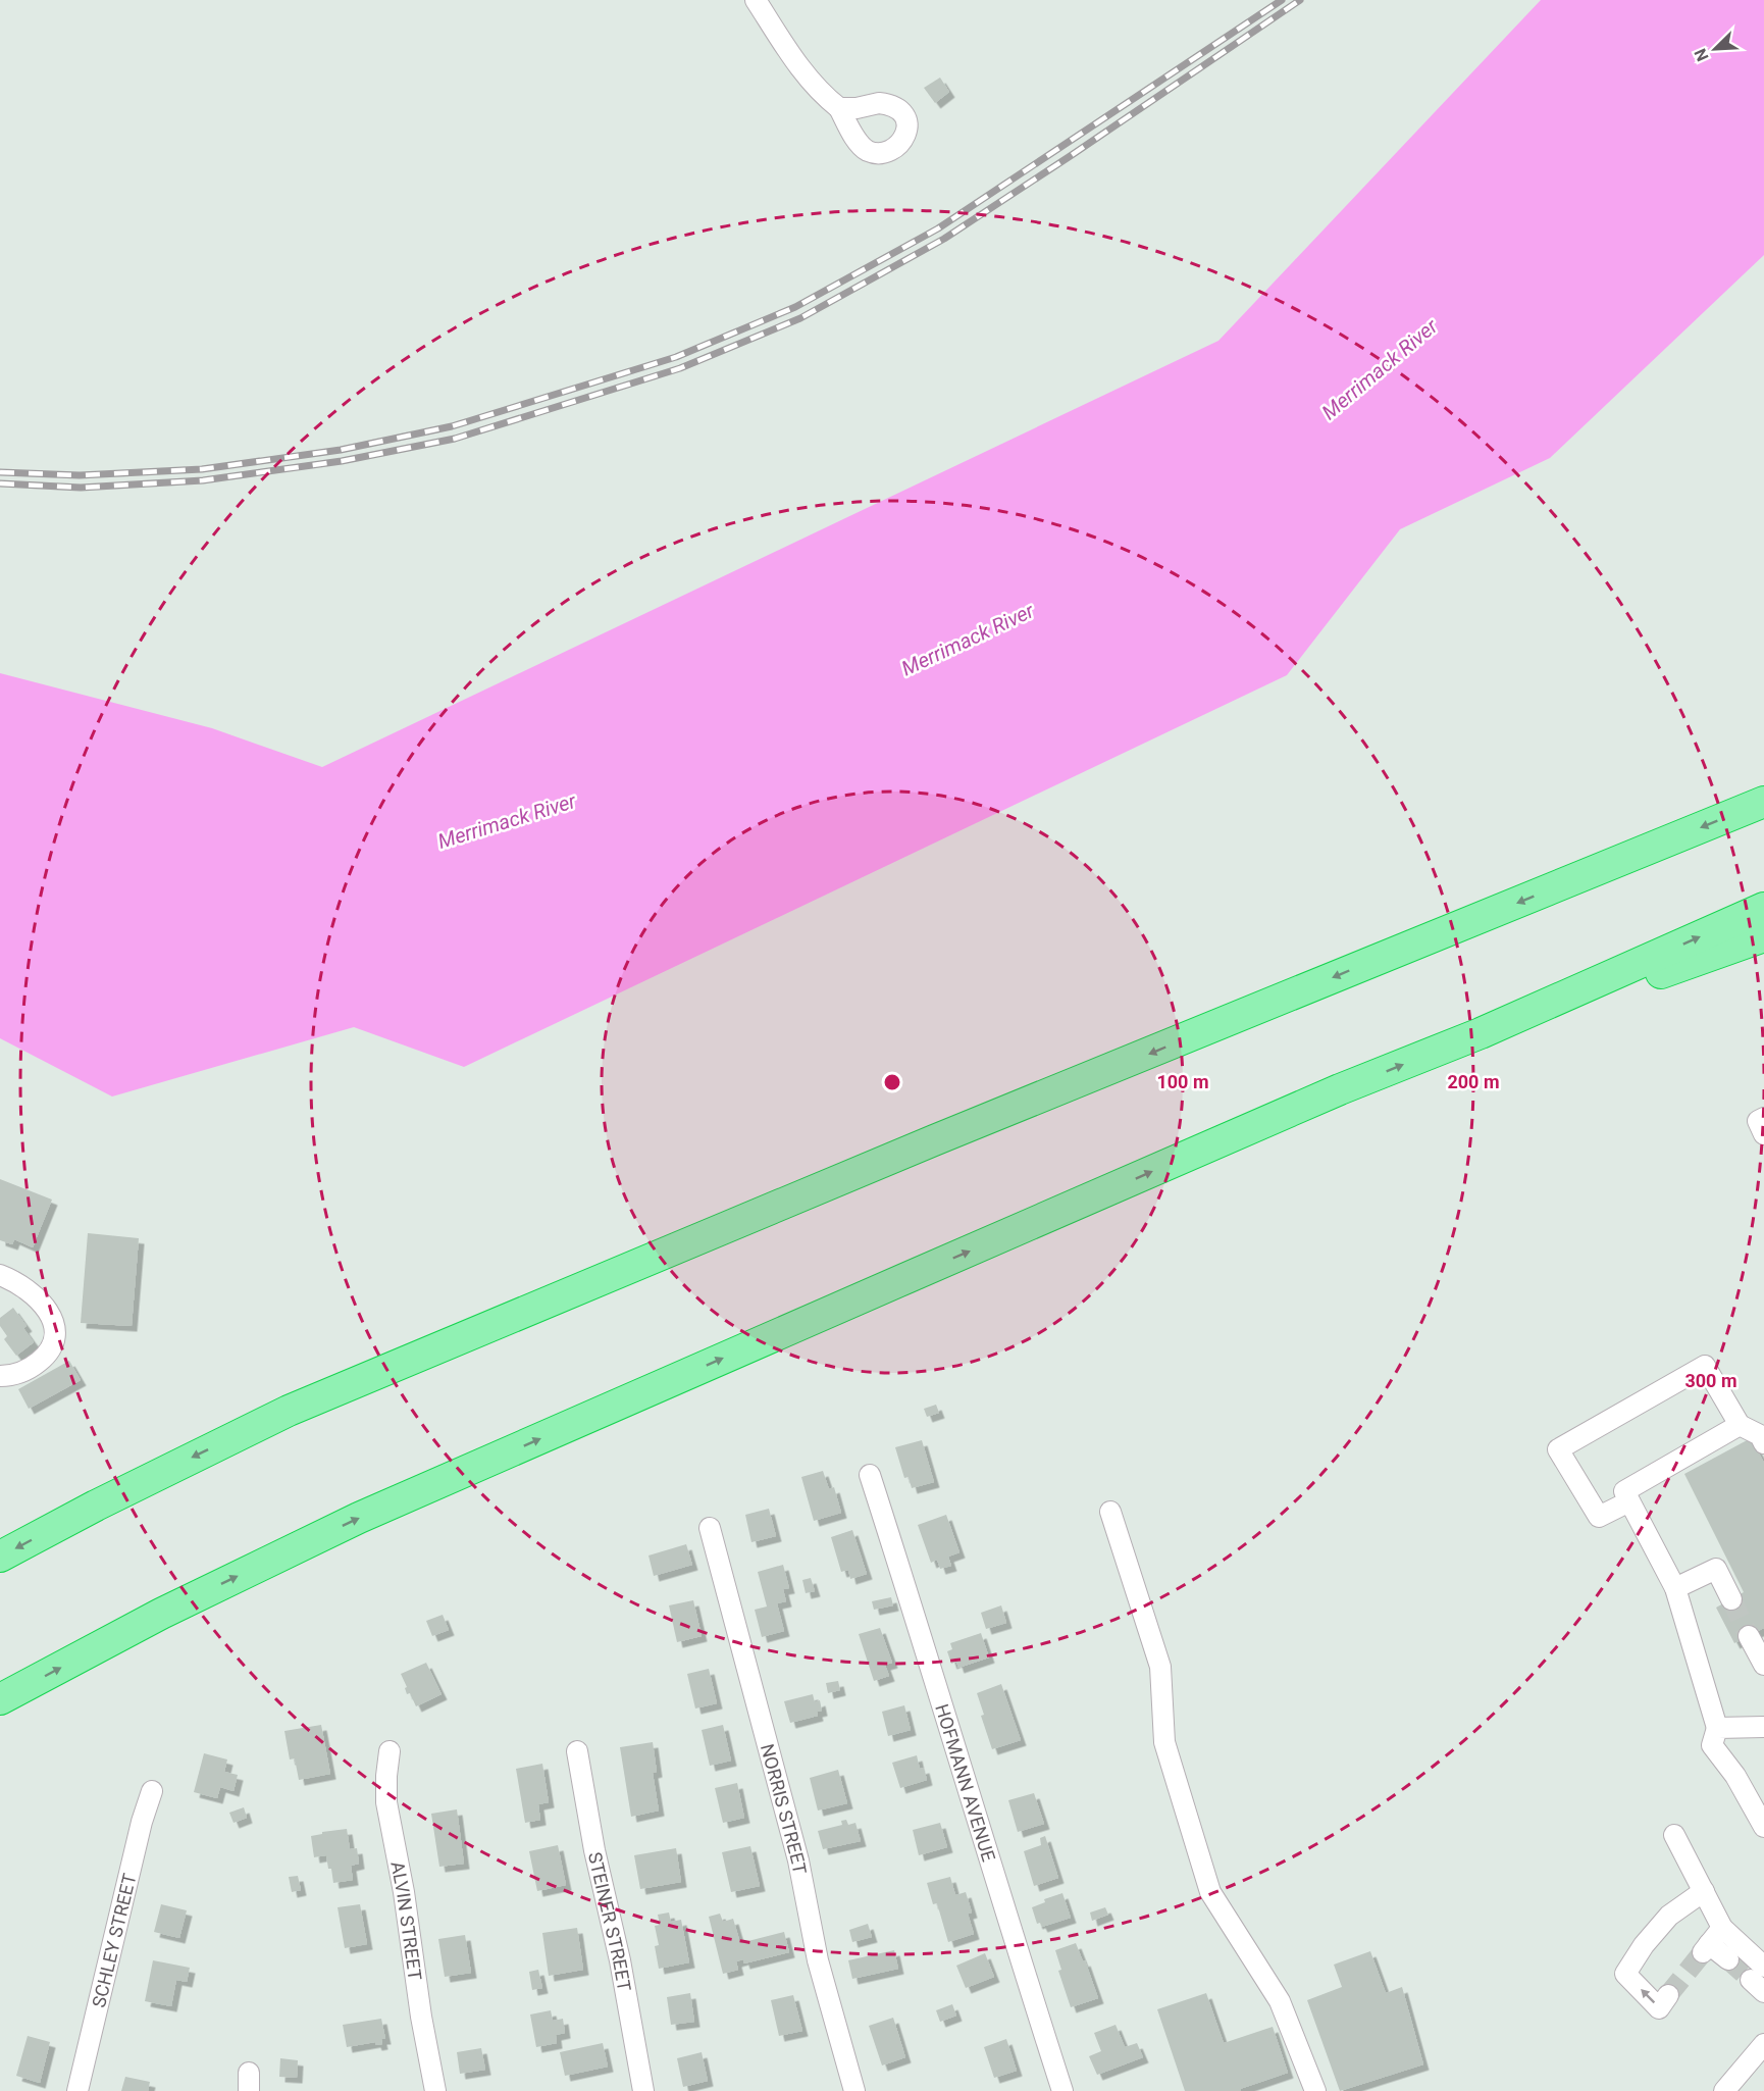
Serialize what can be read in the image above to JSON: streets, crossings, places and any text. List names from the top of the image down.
{
  "streets": {
    "street": [
      "HOFMANN AVENUE",
      "NORRIS STREET",
      "ALVIN STREET",
      "STEINER STREET",
      "SCHLEY STREET"
    ]
  },
  "water": ["Merrimack River"],
  "north": "bottom left",
  "rings": ["100 m", "200 m", "300 m"]
}
